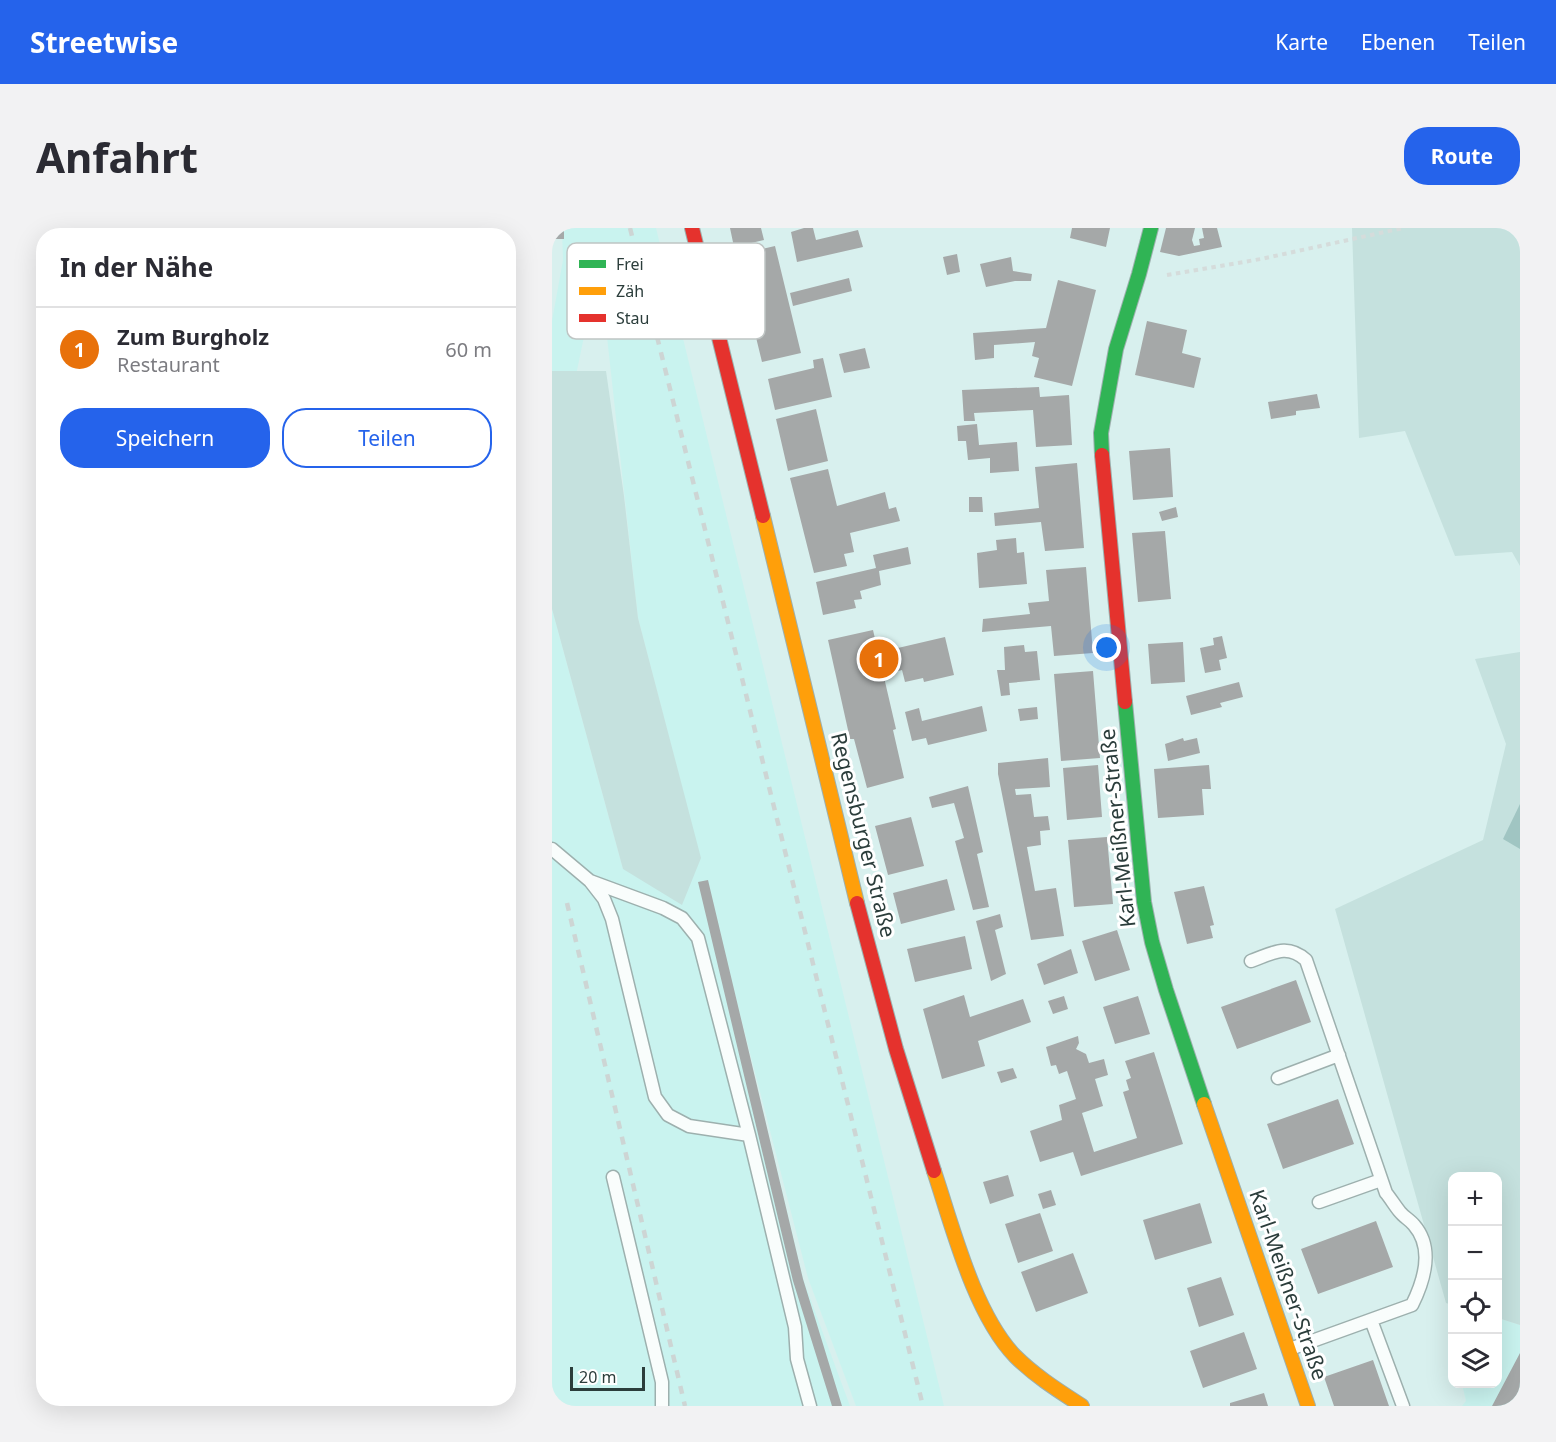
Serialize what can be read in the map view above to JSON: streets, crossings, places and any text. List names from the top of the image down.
{
  "streets": {
    "main road": ["Karl-Meißner-Straße", "Regensburger Straße"]
  },
  "legend": ["Frei", "Zäh", "Stau"],
  "scale_bar": "20 m",
  "page": {
    "header": "Streetwise",
    "nav": ["Karte", "Ebenen", "Teilen"],
    "buttons": [
      "Route",
      ["Speichern", "Teilen"]
    ],
    "title": "Anfahrt",
    "heading": "In der Nähe",
    "list": [
      {
        "mark": "1",
        "name": "Zum Burgholz",
        "note": "Restaurant",
        "value": "60 m"
      }
    ],
    "pins": "1",
    "map_buttons": ["+", "−"],
    "scale": "20 m"
  }
}
